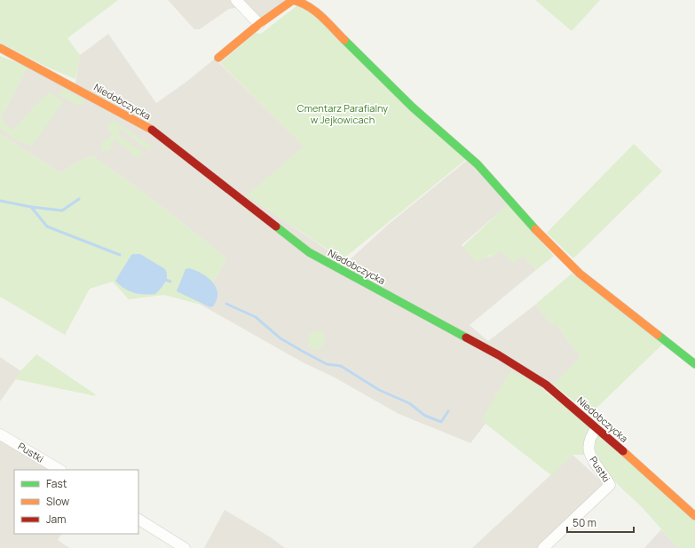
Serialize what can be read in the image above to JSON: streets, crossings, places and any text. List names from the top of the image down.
{
  "streets": {
    "street": ["Niedobczycka", "Pustki"]
  },
  "crossings": [
    ["Niedobczycka", "Pustki"]
  ],
  "parks": ["Cmentarz Parafialny w Jejkowicach"],
  "legend": ["Fast", "Slow", "Jam"],
  "scale_bar": "50 m"
}
